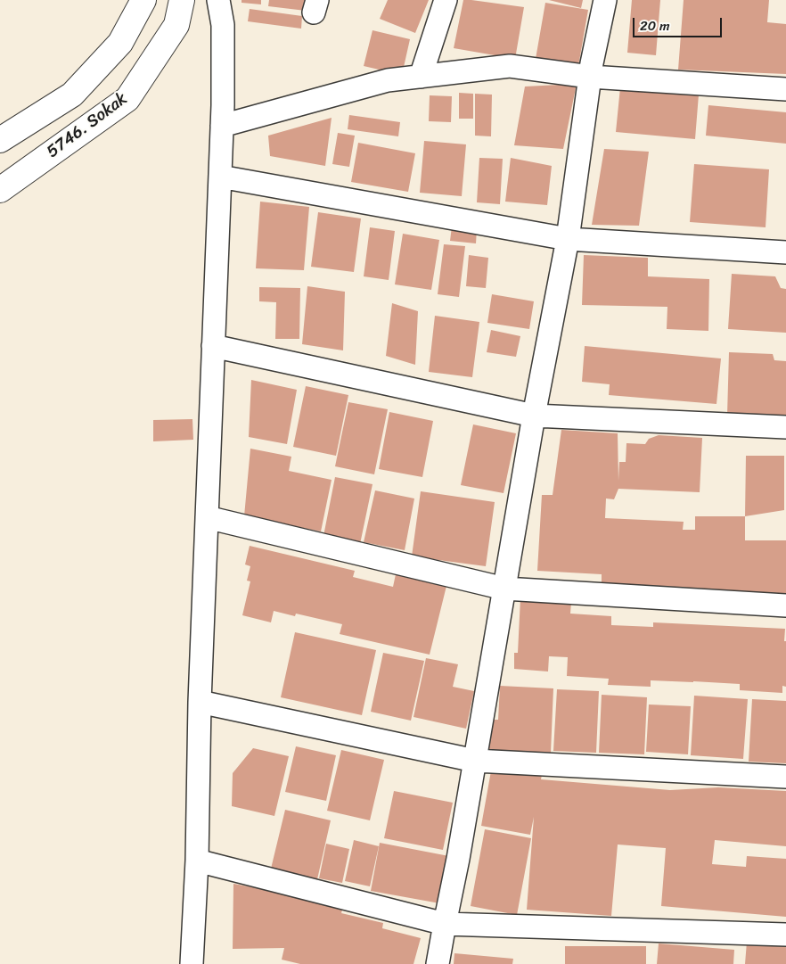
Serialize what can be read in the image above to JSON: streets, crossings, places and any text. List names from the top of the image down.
{
  "streets": {
    "main road": ["5746. Sokak"]
  },
  "scale_bar": "20 m"
}
